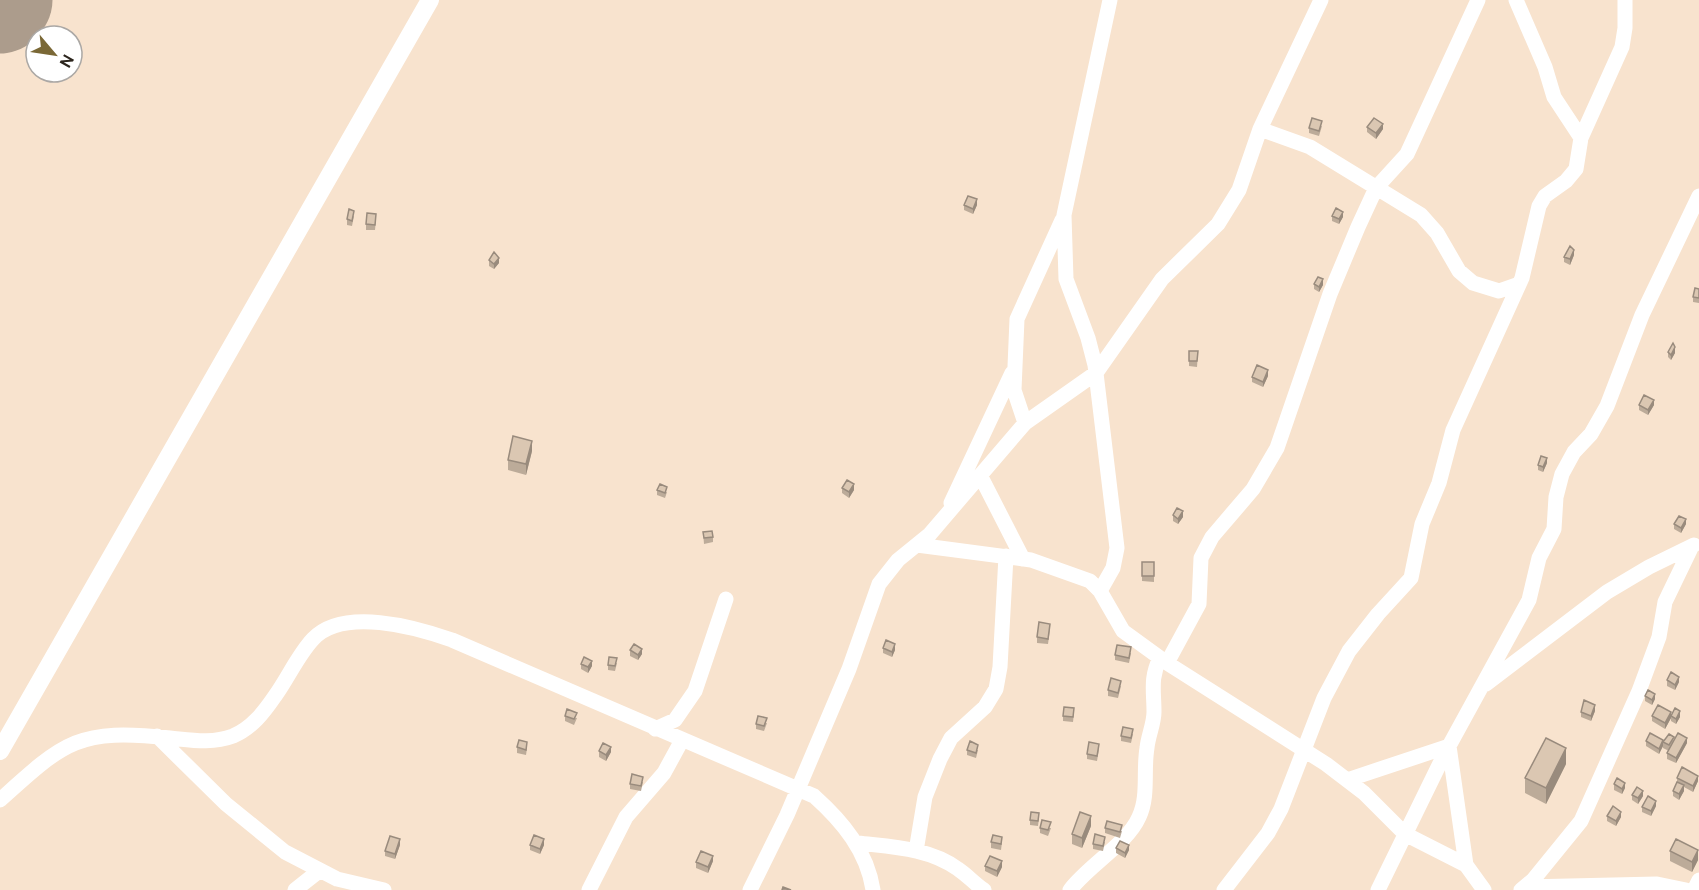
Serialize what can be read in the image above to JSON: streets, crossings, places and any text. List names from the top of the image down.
{
  "north": "bottom right"
}
